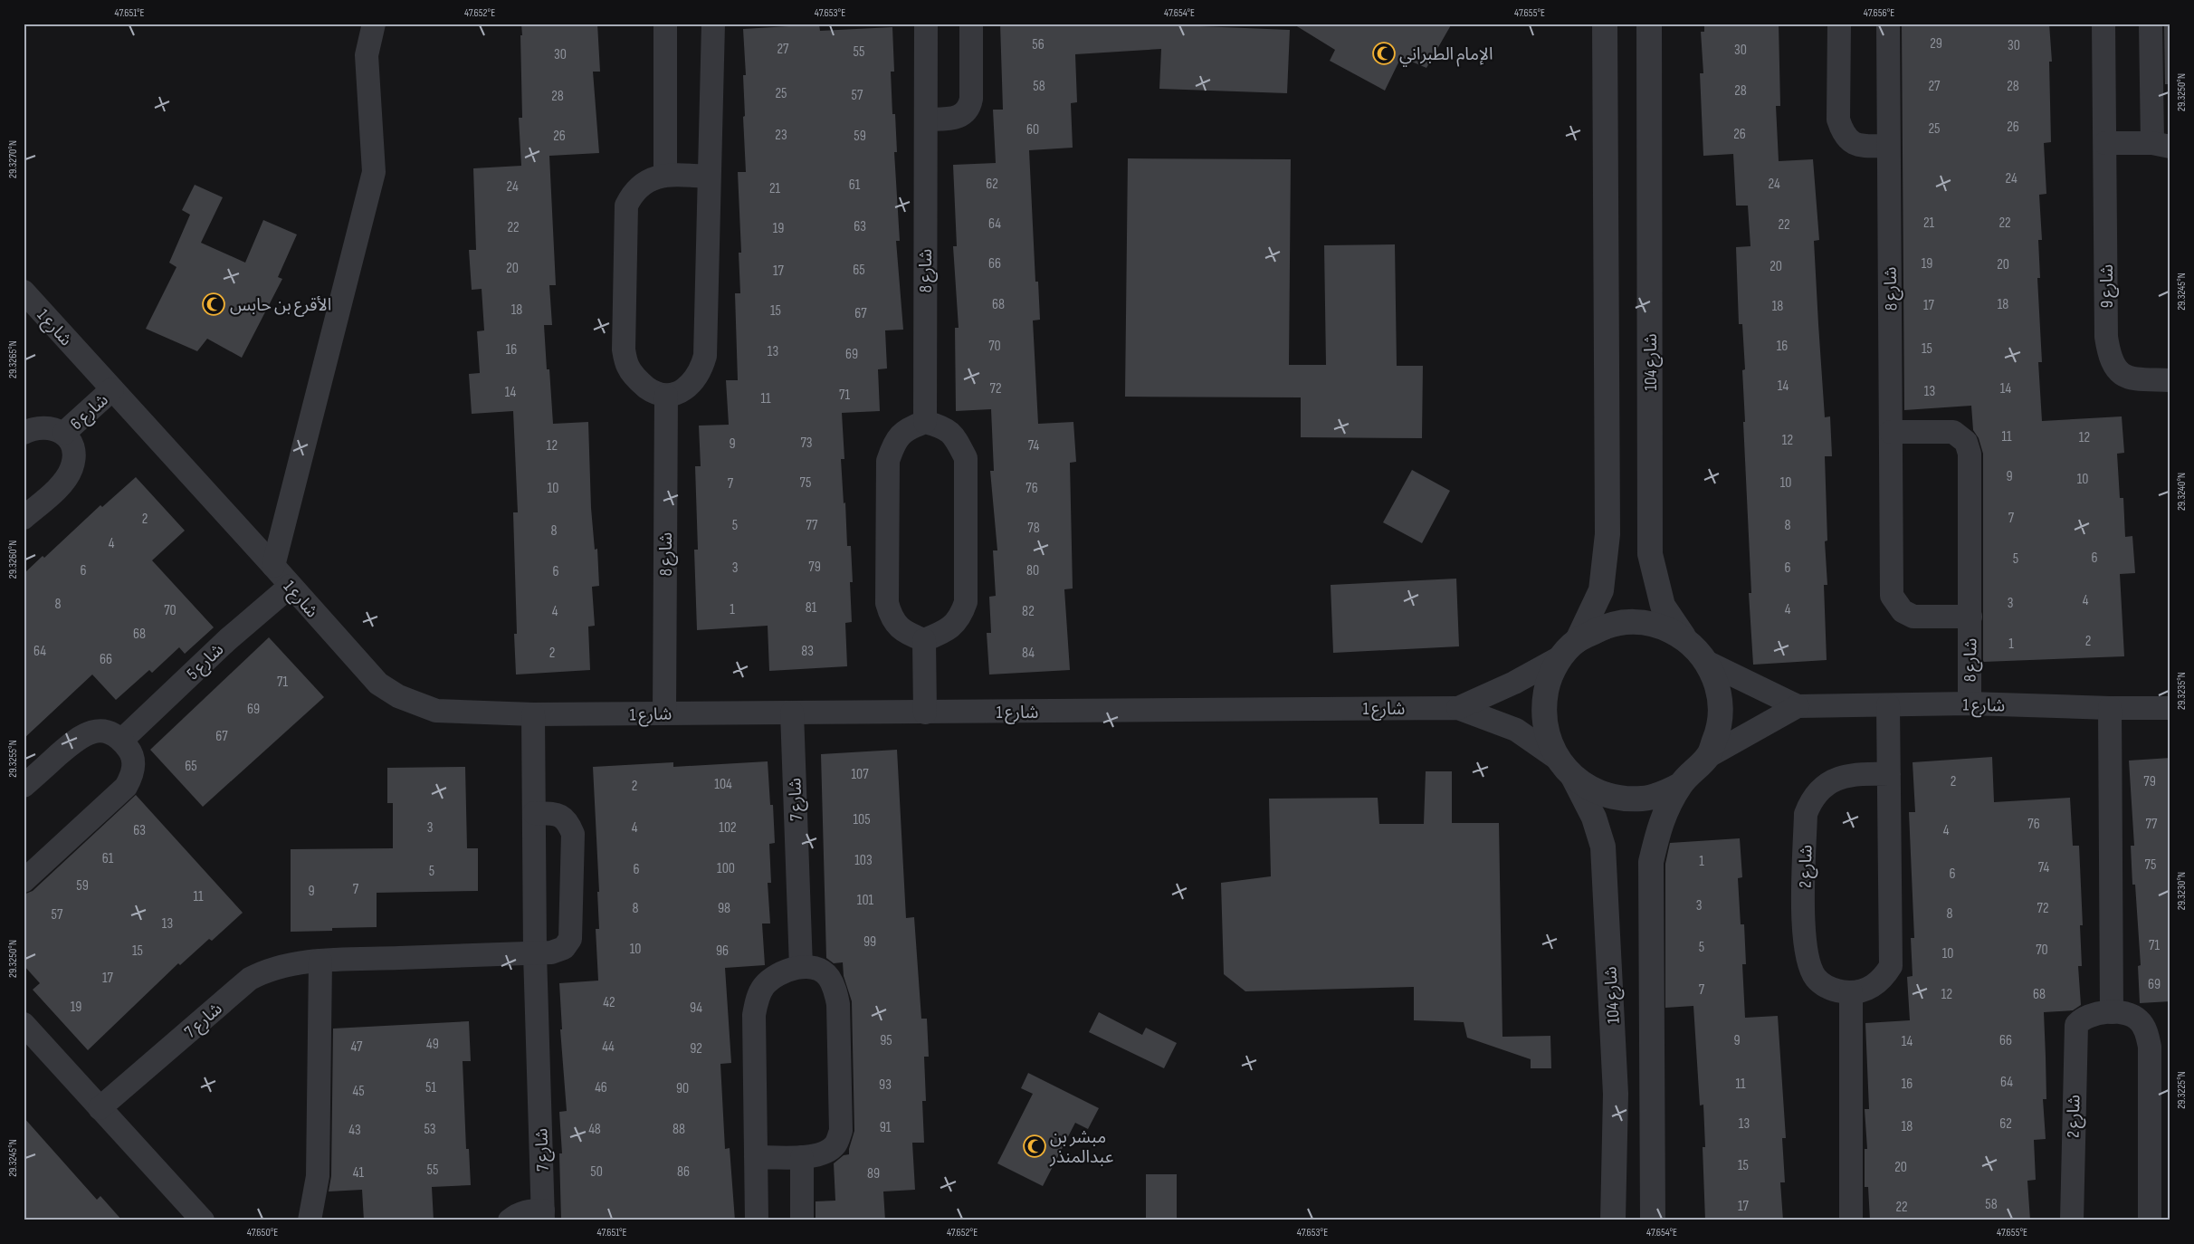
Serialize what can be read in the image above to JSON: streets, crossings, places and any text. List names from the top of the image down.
{
  "streets": {
    "street": [
      "شارع 8",
      "شارع 9",
      "شارع 1",
      "شارع 104",
      "شارع 6",
      "شارع 5",
      "شارع 7",
      "شارع 2"
    ]
  },
  "crossings": [
    ["شارع 8", "شارع 1"],
    ["شارع 1", "شارع 104"],
    ["شارع 1", "شارع 6"],
    ["شارع 1", "شارع 5"],
    ["شارع 1", "شارع 7"],
    ["شارع 1", "شارع 2"]
  ],
  "places": {
    "mosque": ["الإمام الطبراني", "الأقرع بن حابس", "مبشر بن عبدالمنذر"]
  },
  "house_numbers": [
    "29",
    "56",
    "30",
    "27",
    "30",
    "55",
    "30",
    "58",
    "27",
    "28",
    "28",
    "25",
    "57",
    "28",
    "26",
    "25",
    "60",
    "26",
    "23",
    "26",
    "59",
    "24",
    "62",
    "24",
    "61",
    "24",
    "21",
    "21",
    "22",
    "64",
    "22",
    "63",
    "22",
    "19",
    "66",
    "19",
    "20",
    "20",
    "20",
    "65",
    "17",
    "68",
    "18",
    "17",
    "18",
    "18",
    "15",
    "67",
    "70",
    "16",
    "15",
    "16",
    "13",
    "69",
    "14",
    "72",
    "14",
    "13",
    "14",
    "71",
    "11",
    "11",
    "12",
    "12",
    "73",
    "9",
    "12",
    "74",
    "9",
    "10",
    "75",
    "10",
    "7",
    "10",
    "76",
    "7",
    "2",
    "5",
    "77",
    "8",
    "78",
    "8",
    "4",
    "6",
    "5",
    "79",
    "3",
    "6",
    "6",
    "80",
    "6",
    "4",
    "3",
    "8",
    "81",
    "1",
    "4",
    "70",
    "4",
    "82",
    "68",
    "2",
    "1",
    "64",
    "83",
    "2",
    "84",
    "66",
    "71",
    "69",
    "67",
    "65",
    "107",
    "2",
    "79",
    "104",
    "2",
    "105",
    "76",
    "77",
    "3",
    "4",
    "102",
    "63",
    "4",
    "61",
    "103",
    "1",
    "75",
    "74",
    "100",
    "6",
    "5",
    "6",
    "59",
    "7",
    "9",
    "11",
    "101",
    "3",
    "8",
    "98",
    "72",
    "8",
    "57",
    "13",
    "99",
    "71",
    "5",
    "10",
    "70",
    "15",
    "96",
    "10",
    "17",
    "69",
    "7",
    "12",
    "68",
    "42",
    "19",
    "94",
    "95",
    "9",
    "66",
    "14",
    "49",
    "47",
    "44",
    "92",
    "64",
    "11",
    "16",
    "93",
    "51",
    "46",
    "90",
    "45",
    "13",
    "62",
    "18",
    "91",
    "53",
    "48",
    "88",
    "43",
    "15",
    "20",
    "55",
    "50",
    "86",
    "41",
    "89",
    "58",
    "17",
    "22"
  ],
  "coordinates": [
    "47.651°E",
    "47.652°E",
    "47.653°E",
    "47.654°E",
    "47.655°E",
    "47.656°E",
    "29.3250°N",
    "29.3270°N",
    "29.3245°N",
    "29.3265°N",
    "29.3240°N",
    "29.3260°N",
    "29.3235°N",
    "29.3255°N",
    "29.3230°N",
    "29.3225°N",
    "47.650°E"
  ]
}
